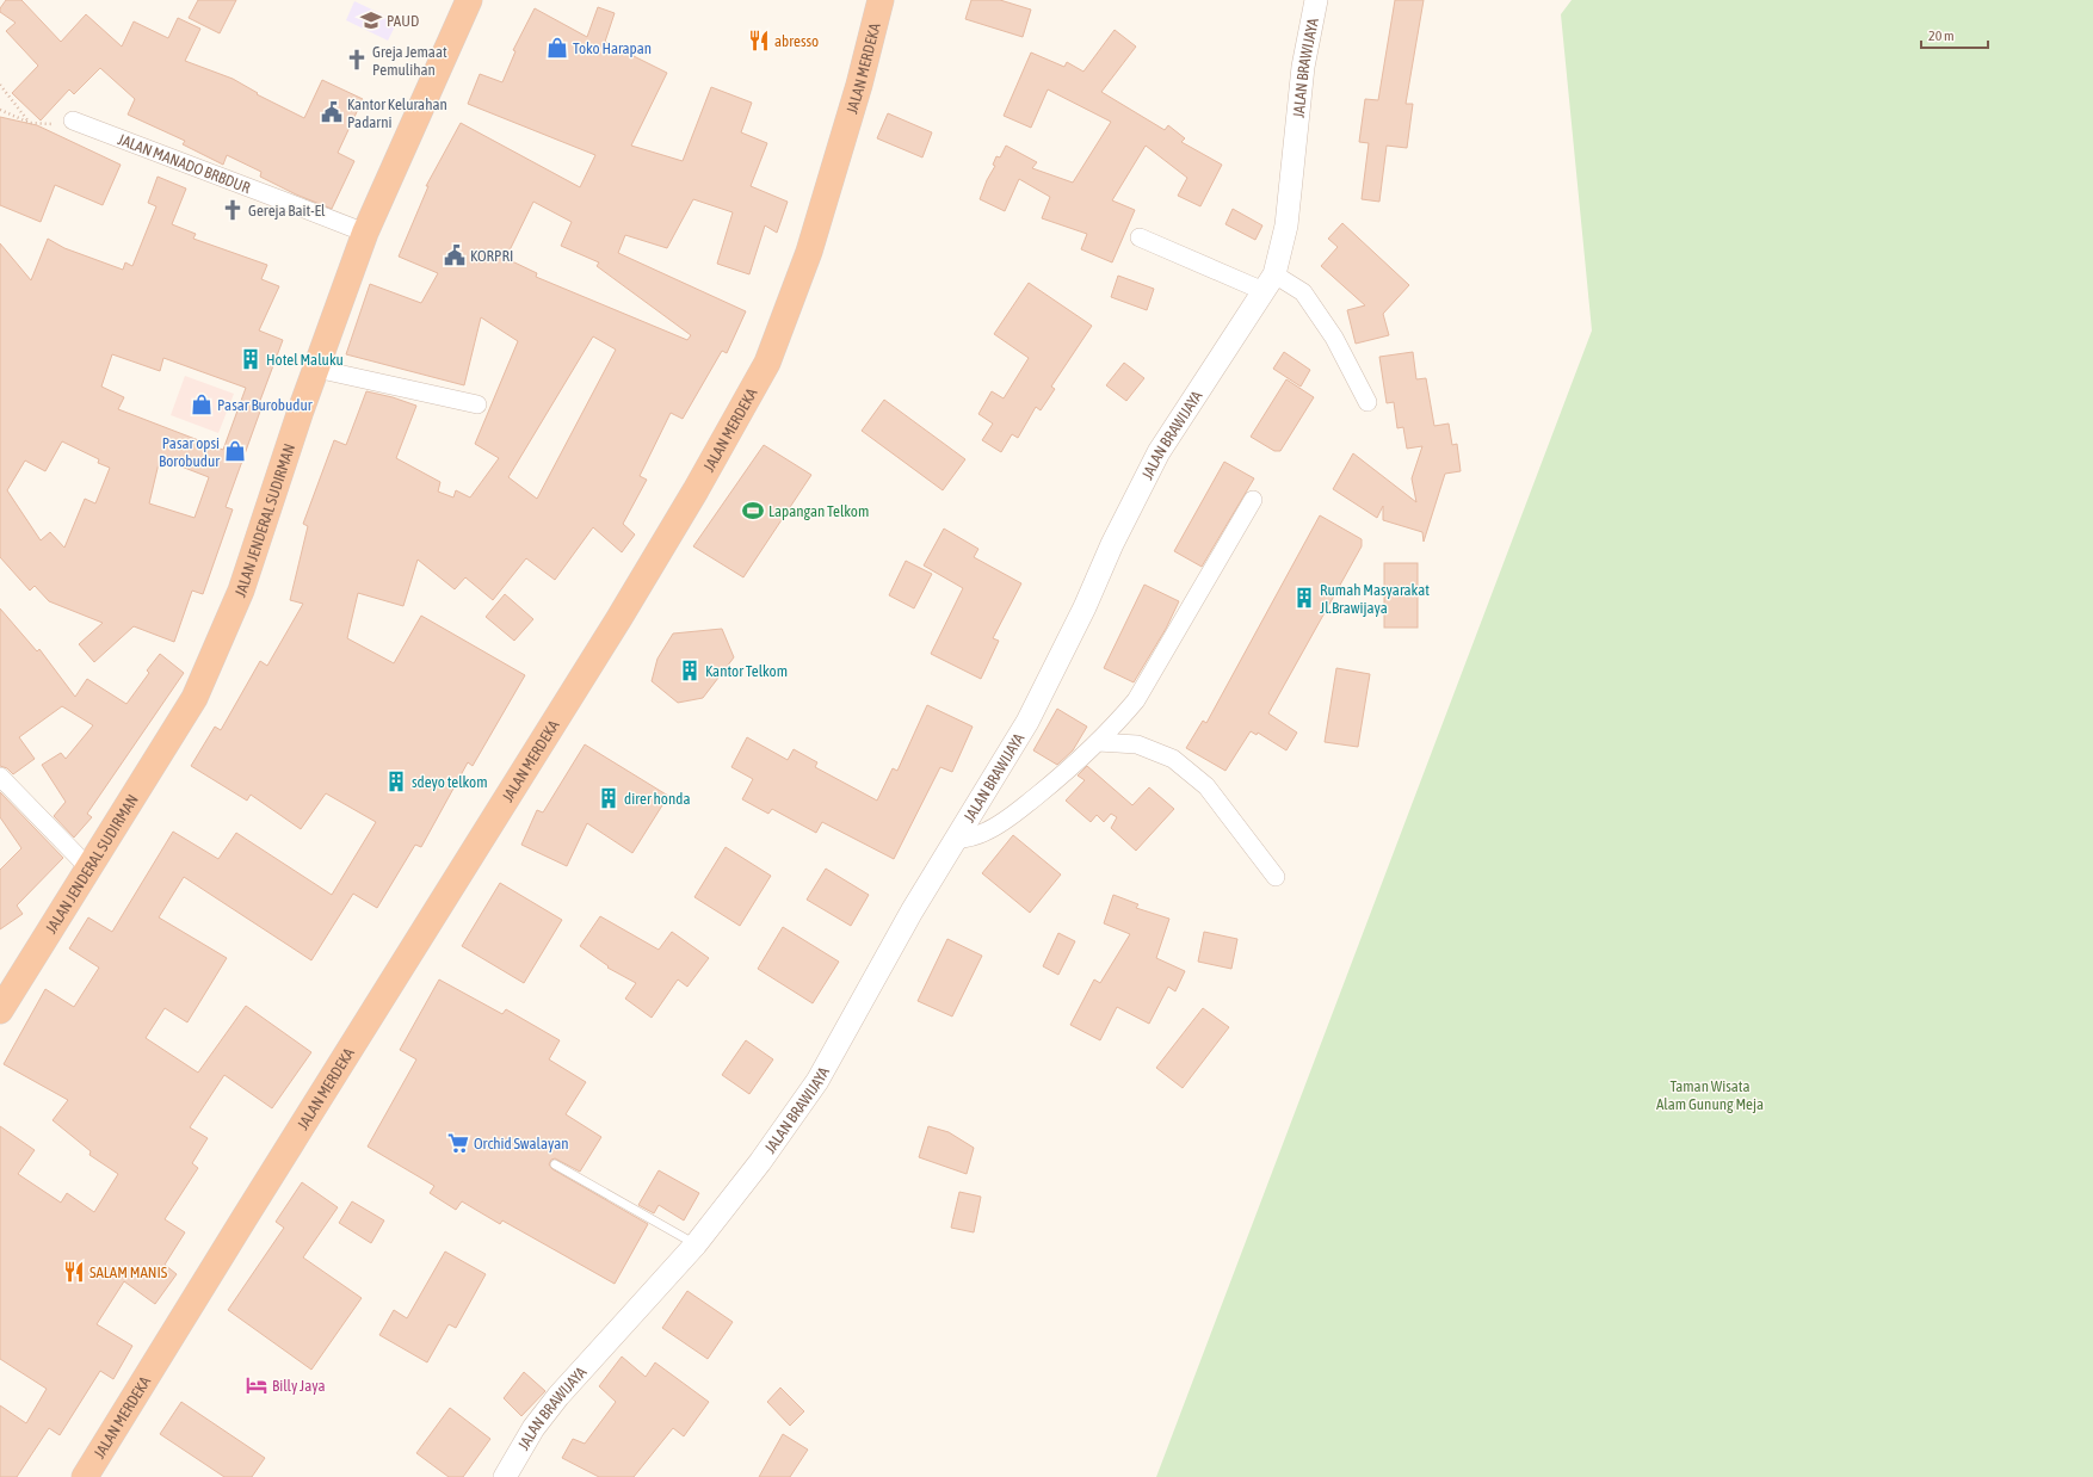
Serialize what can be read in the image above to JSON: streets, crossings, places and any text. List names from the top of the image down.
{
  "streets": {
    "highway": ["JALAN MERDEKA", "JALAN JENDERAL SUDIRMAN"],
    "street": ["JALAN BRAWIJAYA", "JALAN MANADO BRBDUR"]
  },
  "crossings": [
    ["JALAN MANADO BRBDUR", "JALAN JENDERAL SUDIRMAN"]
  ],
  "parks": ["Taman Wisata Alam Gunung Meja"],
  "places": {
    "school or university": ["PAUD"],
    "restaurant": ["abresso", "SALAM MANIS"],
    "shop": ["Toko Harapan", "Pasar Burobudur", "Pasar opsi Borobudur"],
    "church": ["Greja Jemaat Pemulihan", "Gereja Bait-El"],
    "public building": ["Kantor Kelurahan Padarni", "KORPRI"],
    "building": [
      "Hotel Maluku",
      "Rumah Masyarakat Jl.Brawijaya",
      "Kantor Telkom",
      "sdeyo telkom",
      "direr honda"
    ],
    "sports": ["Lapangan Telkom"],
    "supermarket": ["Orchid Swalayan"],
    "hotel": ["Billy Jaya"]
  },
  "scale_bar": "20 m"
}
